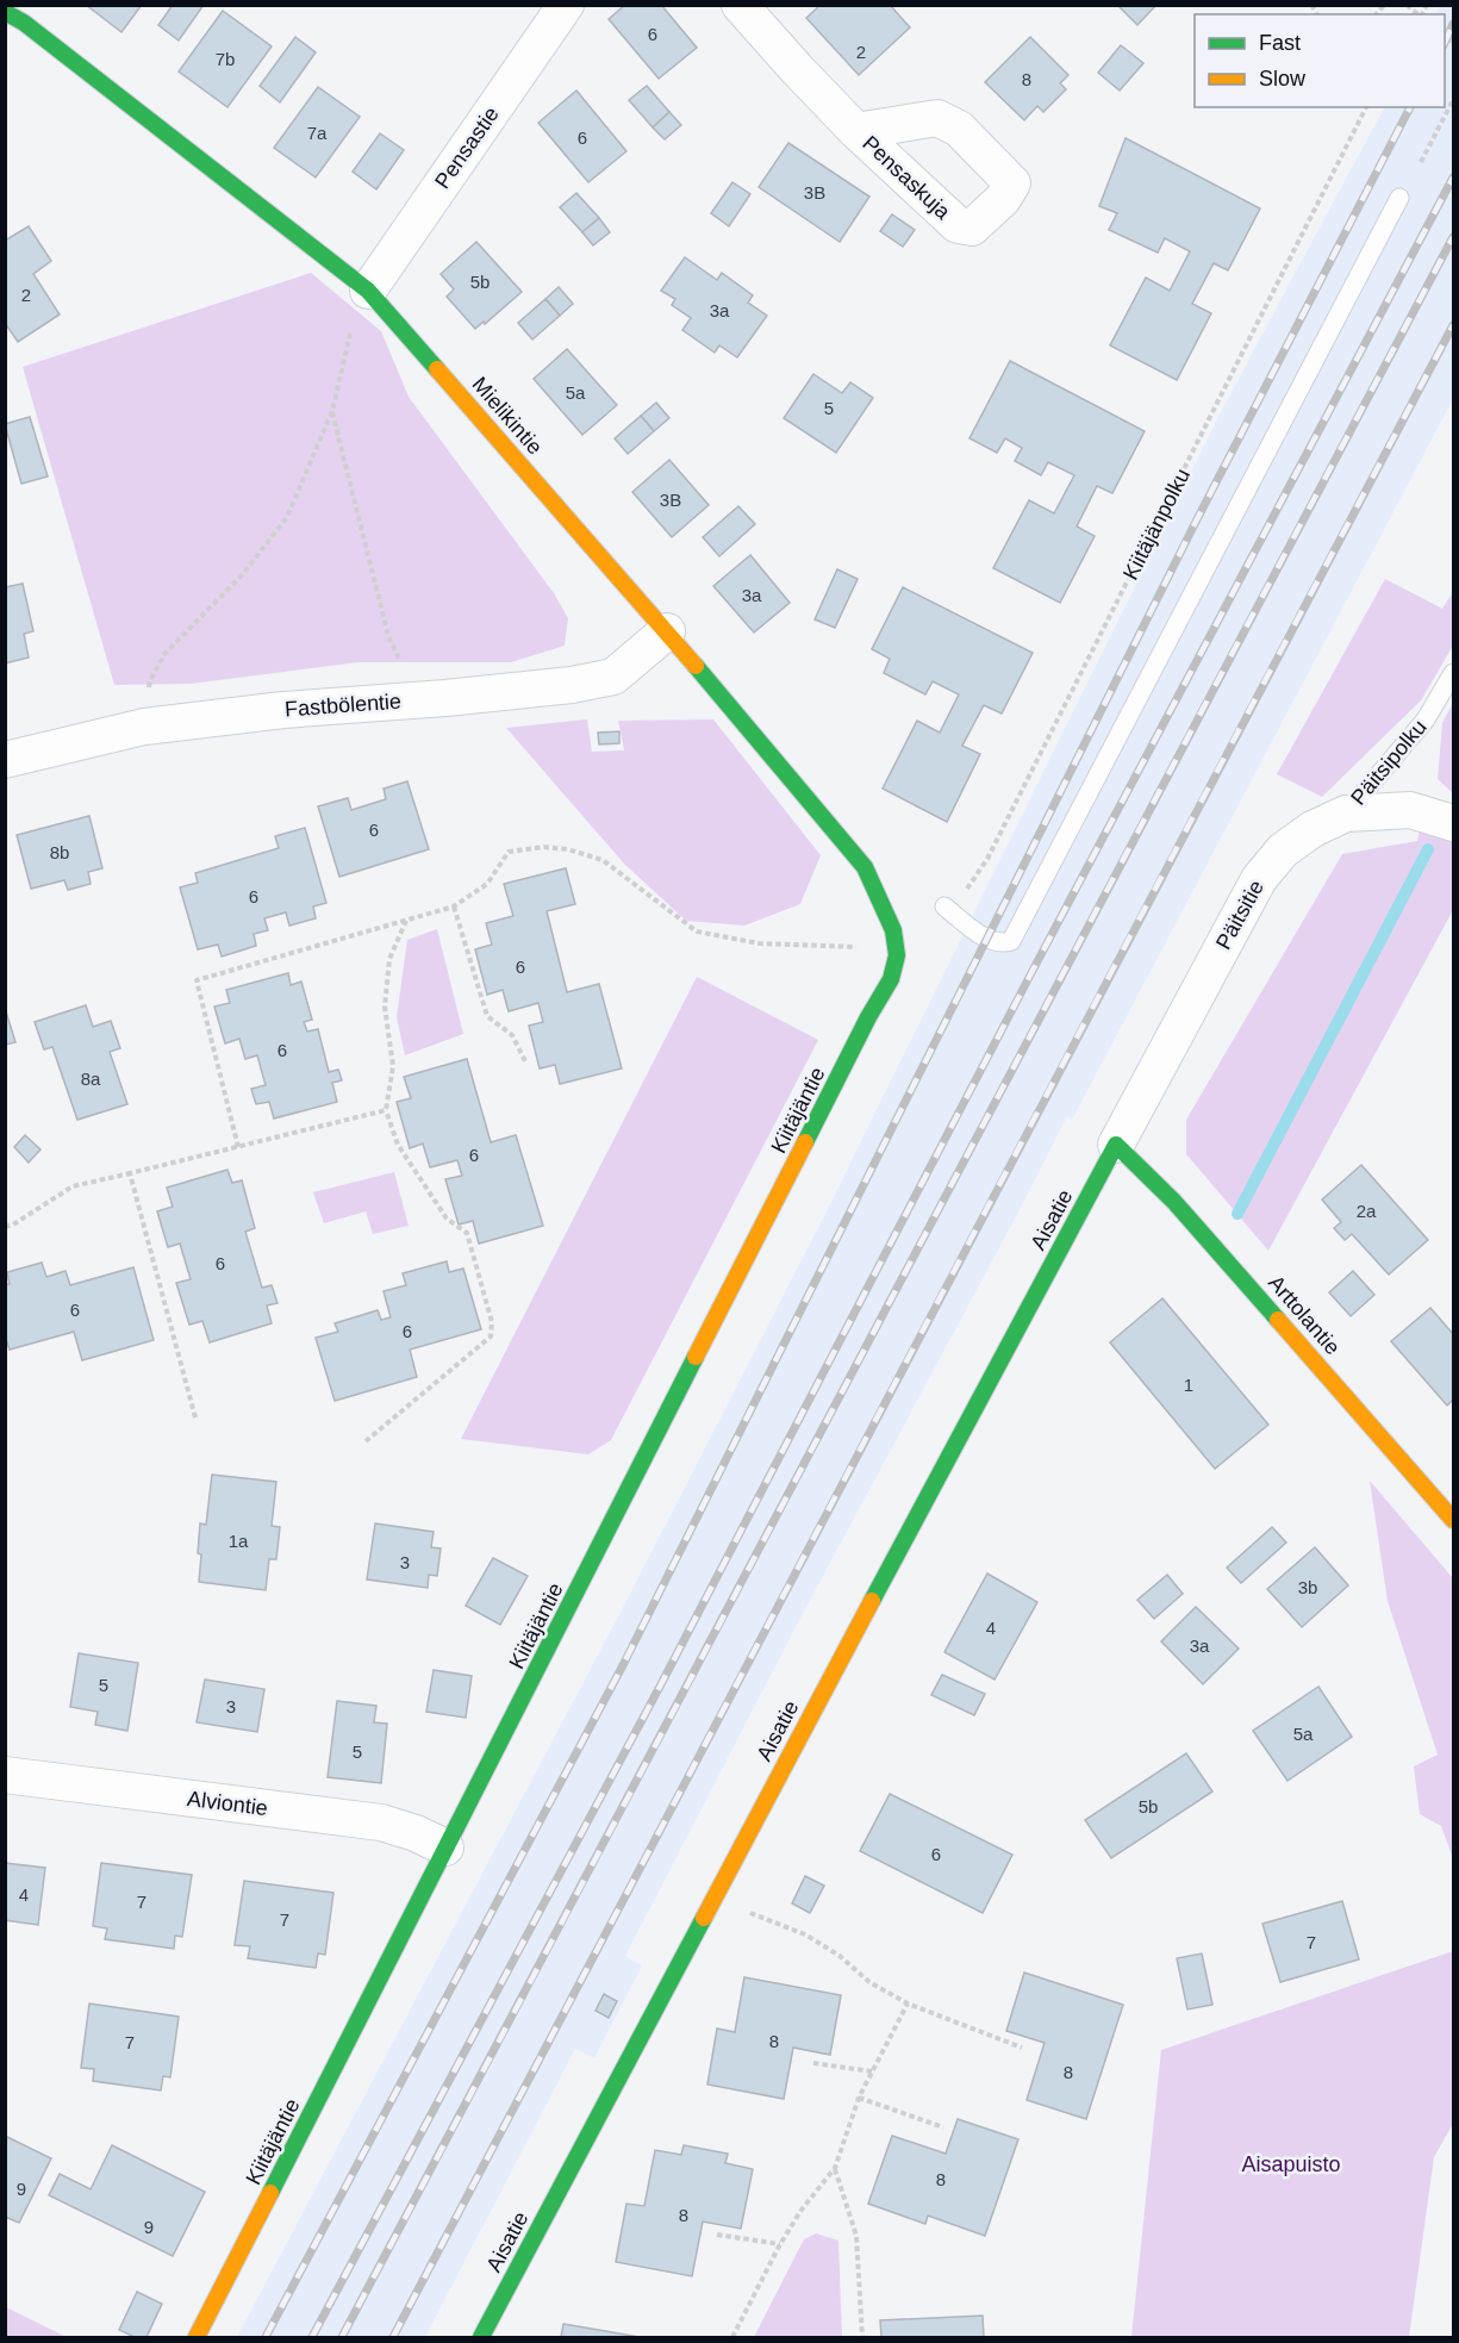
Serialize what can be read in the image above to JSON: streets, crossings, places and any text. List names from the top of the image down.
{
  "streets": {
    "street": [
      "Pensastie",
      "Pensaskuja",
      "Mielikintie",
      "Fastbölentie",
      "Päitsitie",
      "Kiitäjäntie",
      "Aisatie",
      "Arttolantie",
      "Alviontie"
    ],
    "lane": ["Päitsipolku"],
    "path": ["Kiitäjänpolku"]
  },
  "crossings": [
    ["Pensastie", "Mielikintie"],
    ["Mielikintie", "Fastbölentie"],
    ["Mielikintie", "Kiitäjäntie"],
    ["Päitsipolku", "Päitsitie"],
    ["Päitsitie", "Aisatie"],
    ["Päitsitie", "Arttolantie"],
    ["Kiitäjäntie", "Alviontie"],
    ["Aisatie", "Arttolantie"]
  ],
  "parks": ["Aisapuisto"],
  "house_numbers": [
    "6",
    "2",
    "7b",
    "8",
    "7a",
    "6",
    "3B",
    "5b",
    "2",
    "3a",
    "5a",
    "5",
    "3B",
    "3a",
    "6",
    "8b",
    "6",
    "6",
    "6",
    "8a",
    "6",
    "2a",
    "6",
    "6",
    "6",
    "1",
    "1a",
    "3",
    "3b",
    "4",
    "3a",
    "5",
    "3",
    "5a",
    "5",
    "5b",
    "6",
    "4",
    "7",
    "7",
    "7",
    "8",
    "7",
    "8",
    "8",
    "9",
    "8",
    "9"
  ],
  "legend": ["Fast", "Slow"]
}
